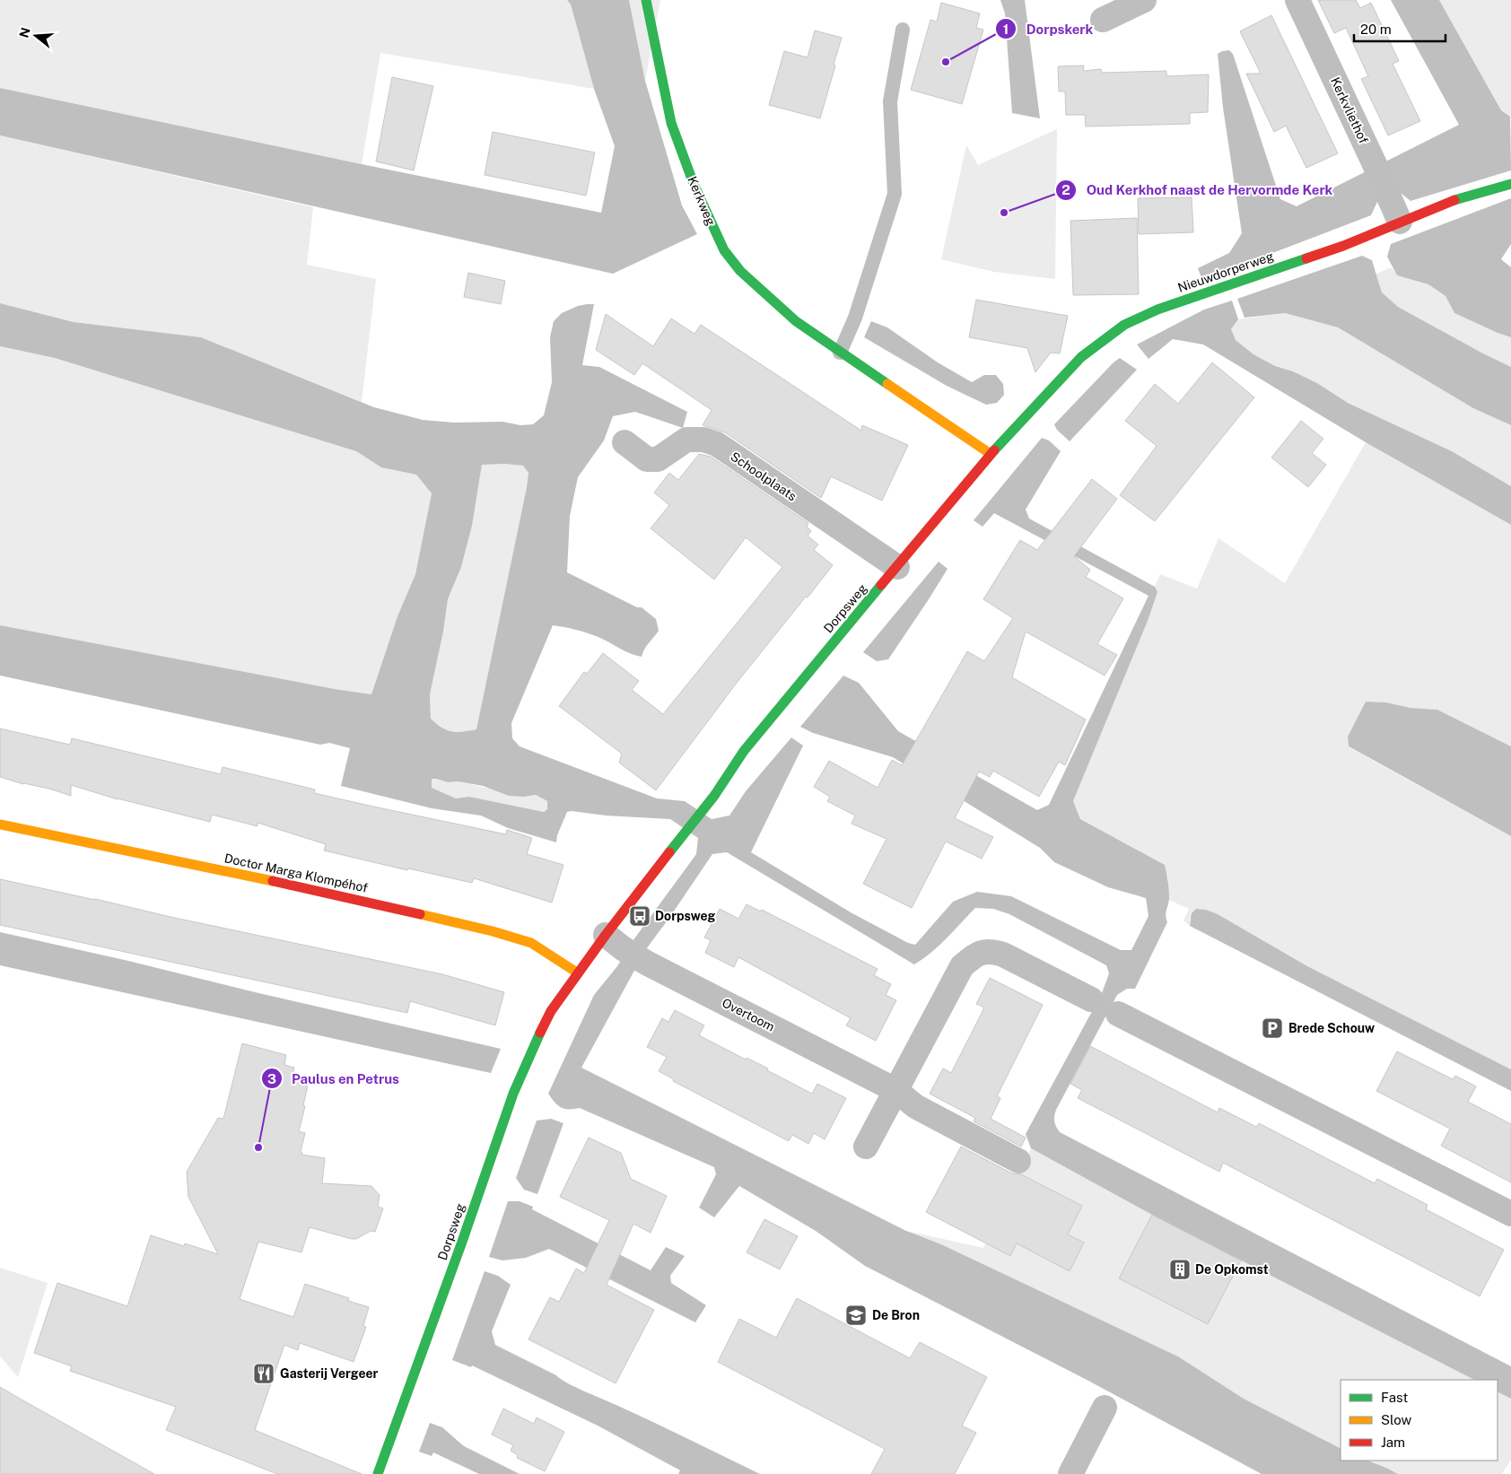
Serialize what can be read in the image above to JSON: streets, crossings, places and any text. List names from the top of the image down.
{
  "streets": {
    "street": [
      "Kerkvliethof",
      "Kerkweg",
      "Nieuwdorperweg",
      "Schoolplaats",
      "Dorpsweg",
      "Doctor Marga Klompéhof",
      "Overtoom"
    ]
  },
  "crossings": [
    ["Kerkvliethof", "Nieuwdorperweg"],
    ["Kerkweg", "Nieuwdorperweg"],
    ["Kerkweg", "Dorpsweg"],
    ["Nieuwdorperweg", "Dorpsweg"],
    ["Schoolplaats", "Dorpsweg"],
    ["Dorpsweg", "Doctor Marga Klompéhof"],
    ["Dorpsweg", "Overtoom"]
  ],
  "places": {
    "other": ["Dorpskerk", "Oud Kerkhof naast de Hervormde Kerk", "Paulus en Petrus"],
    "bus stop": ["Dorpsweg"],
    "parking": ["Brede Schouw"],
    "building": ["De Opkomst"],
    "school or university": ["De Bron"],
    "restaurant": ["Gasterij Vergeer"]
  },
  "legend": ["Fast", "Slow", "Jam"],
  "scale_bar": "20 m",
  "north": "left"
}
